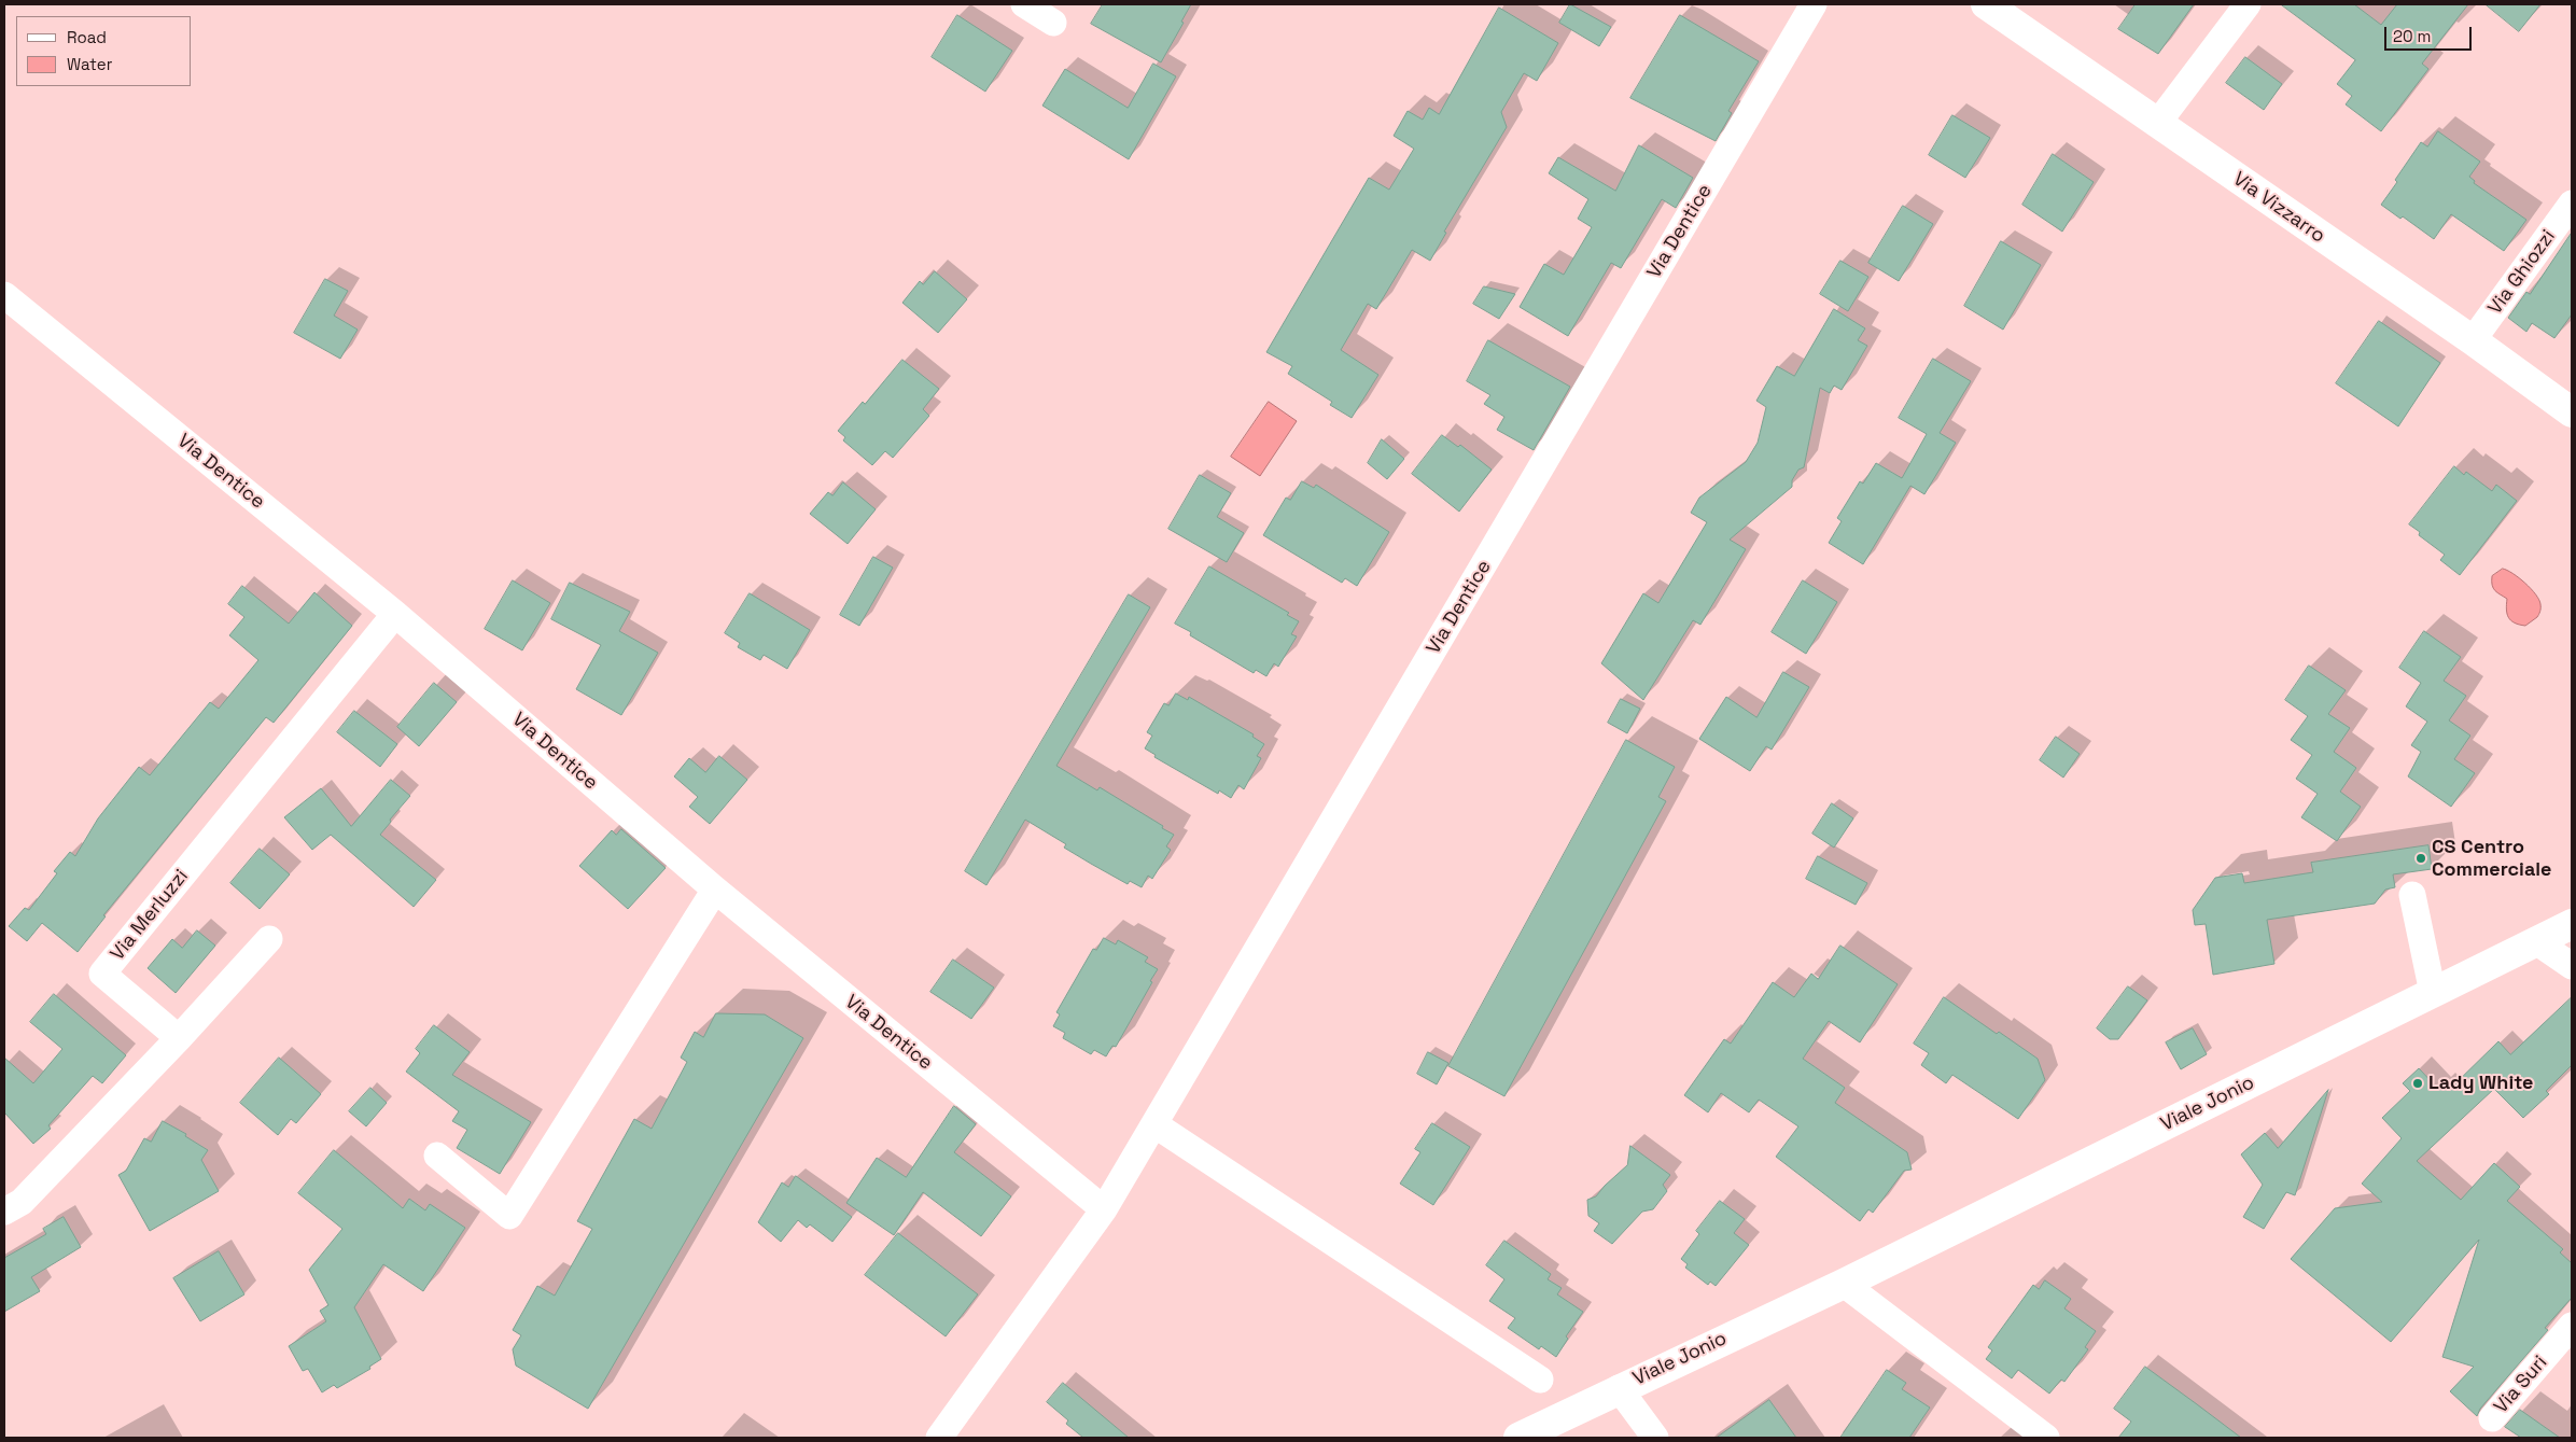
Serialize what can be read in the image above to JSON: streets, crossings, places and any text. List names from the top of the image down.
{
  "streets": {
    "street": [
      "Via Vizzarro",
      "Via Dentice",
      "Via Ghiozzi",
      "Via Merluzzi",
      "Viale Jonio",
      "Via Suri"
    ]
  },
  "crossings": [
    ["Via Vizzarro", "Via Ghiozzi"],
    ["Via Dentice", "Via Merluzzi"]
  ],
  "places": ["CS Centro Commerciale", "Lady White"],
  "legend": ["Road", "Water"],
  "scale_bar": "20 m"
}
